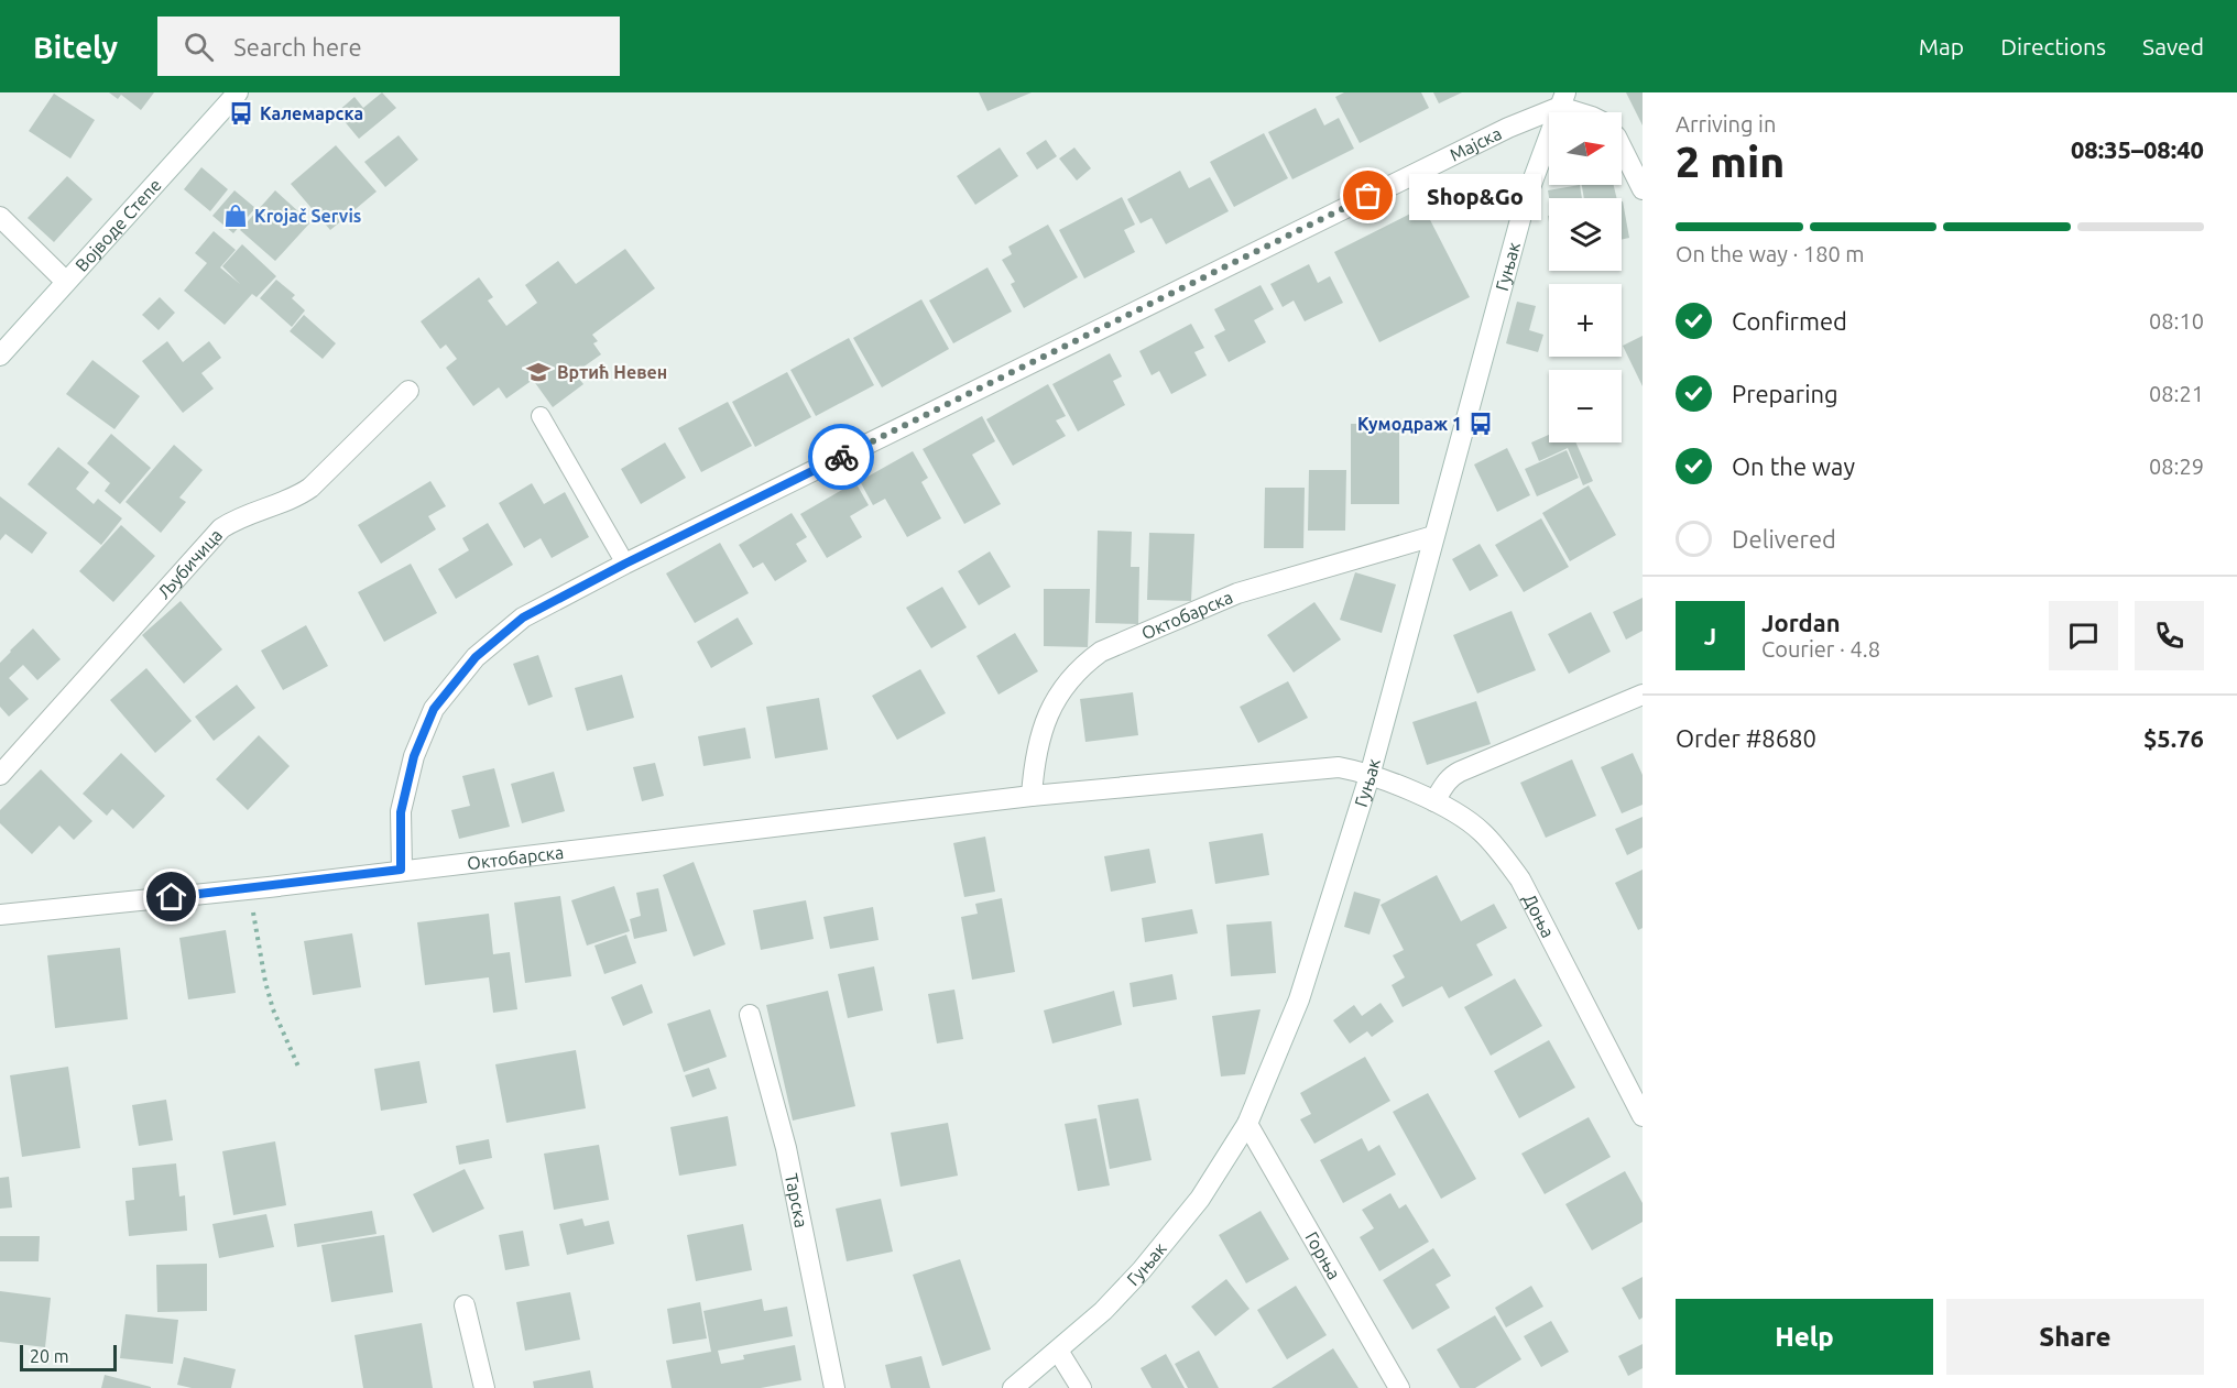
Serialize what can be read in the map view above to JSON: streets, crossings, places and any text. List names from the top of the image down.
{
  "streets": {
    "street": [
      "Мајска",
      "Војводе Степе",
      "Гуњак",
      "Љубичица",
      "Октобарска",
      "Доња",
      "Тарска",
      "Горња"
    ]
  },
  "crossings": [
    ["Мајска", "Гуњак"],
    ["Мајска", "Октобарска"],
    ["Гуњак", "Октобарска"],
    ["Гуњак", "Доња"],
    ["Гуњак", "Горња"],
    ["Октобарска", "Доња"]
  ],
  "places": {
    "bus stop": ["Калемарска", "Кумодраж 1"],
    "other": ["Shop&Go"],
    "shop": ["Krojač Servis"],
    "school or university": ["Вртић Невен"]
  },
  "scale_bar": "20 m",
  "north": "right",
  "page": {
    "header": "Bitely",
    "search": "Search here",
    "nav": ["Map", "Directions", "Saved"],
    "heading": ["2 min", "Arriving in", "08:35–08:40"],
    "panel": [
      "Jordan",
      "Courier · 4.8",
      "Order #8680",
      "$5.76"
    ],
    "map_buttons": ["+", "−"],
    "bubble": "Shop&Go",
    "bar": "On the way · 180 m",
    "list": [
      ["Confirmed", "08:10"],
      ["Preparing", "08:21"],
      ["On the way", "08:29"],
      "Delivered"
    ],
    "round": "J",
    "buttons": ["Help", "Share"],
    "scale": "20 m"
  }
}
